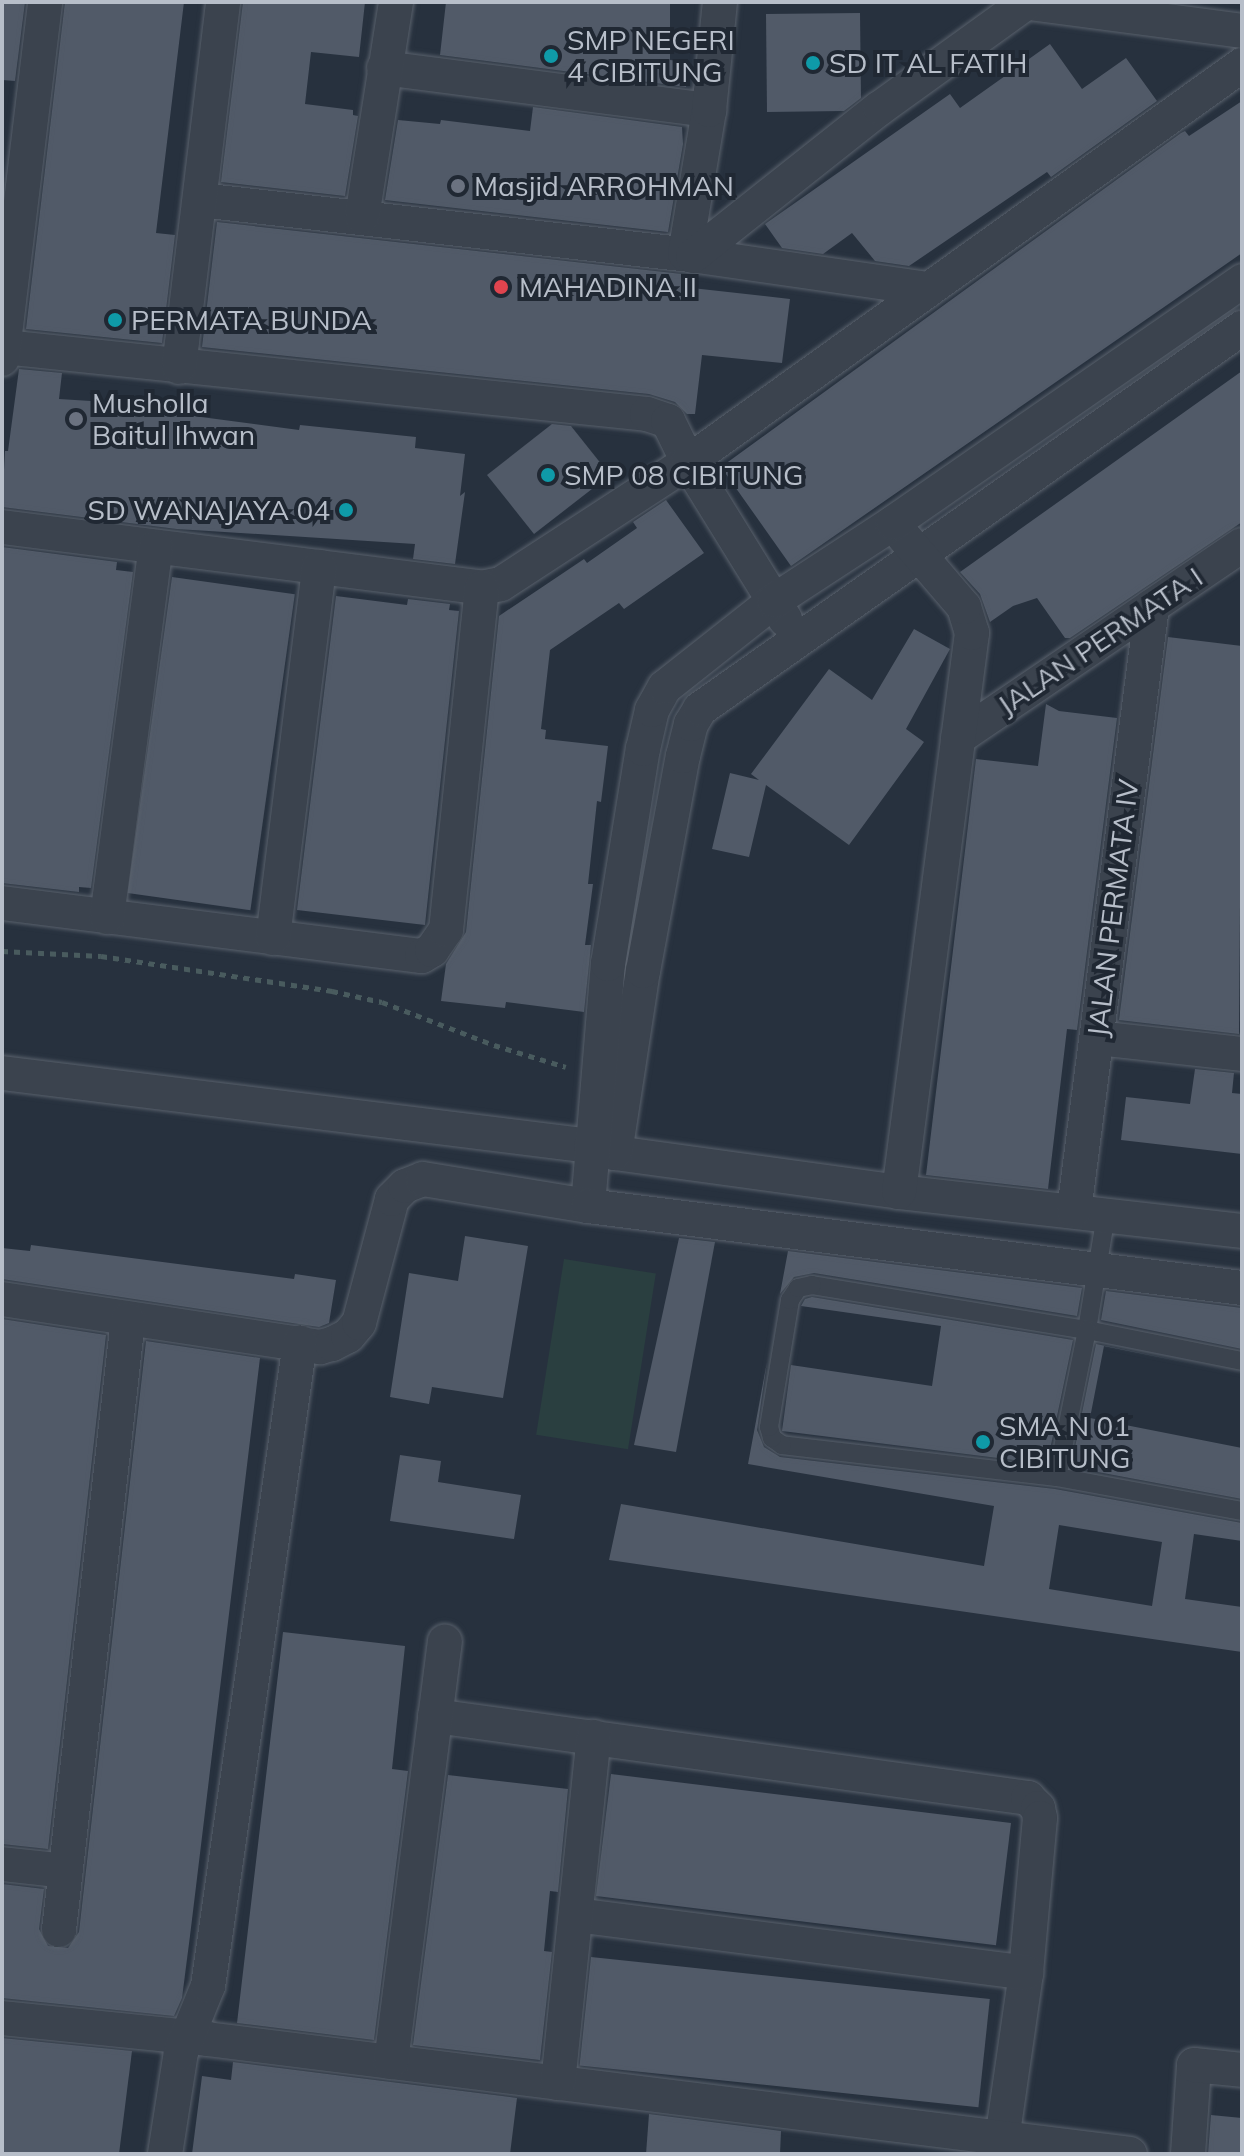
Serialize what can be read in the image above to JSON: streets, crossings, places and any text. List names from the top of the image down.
{
  "streets": {
    "street": ["JALAN PERMATA I", "JALAN PERMATA IV"]
  },
  "crossings": [
    ["JALAN PERMATA I", "JALAN PERMATA IV"]
  ],
  "places": [
    "SMP NEGERI 4 CIBITUNG",
    "SD IT AL FATIH",
    "Masjid ARROHMAN",
    "MAHADINA II",
    "PERMATA BUNDA",
    "Musholla Baitul Ihwan",
    "SMP 08 CIBITUNG",
    "SD WANAJAYA 04",
    "SMA N 01 CIBITUNG"
  ]
}
